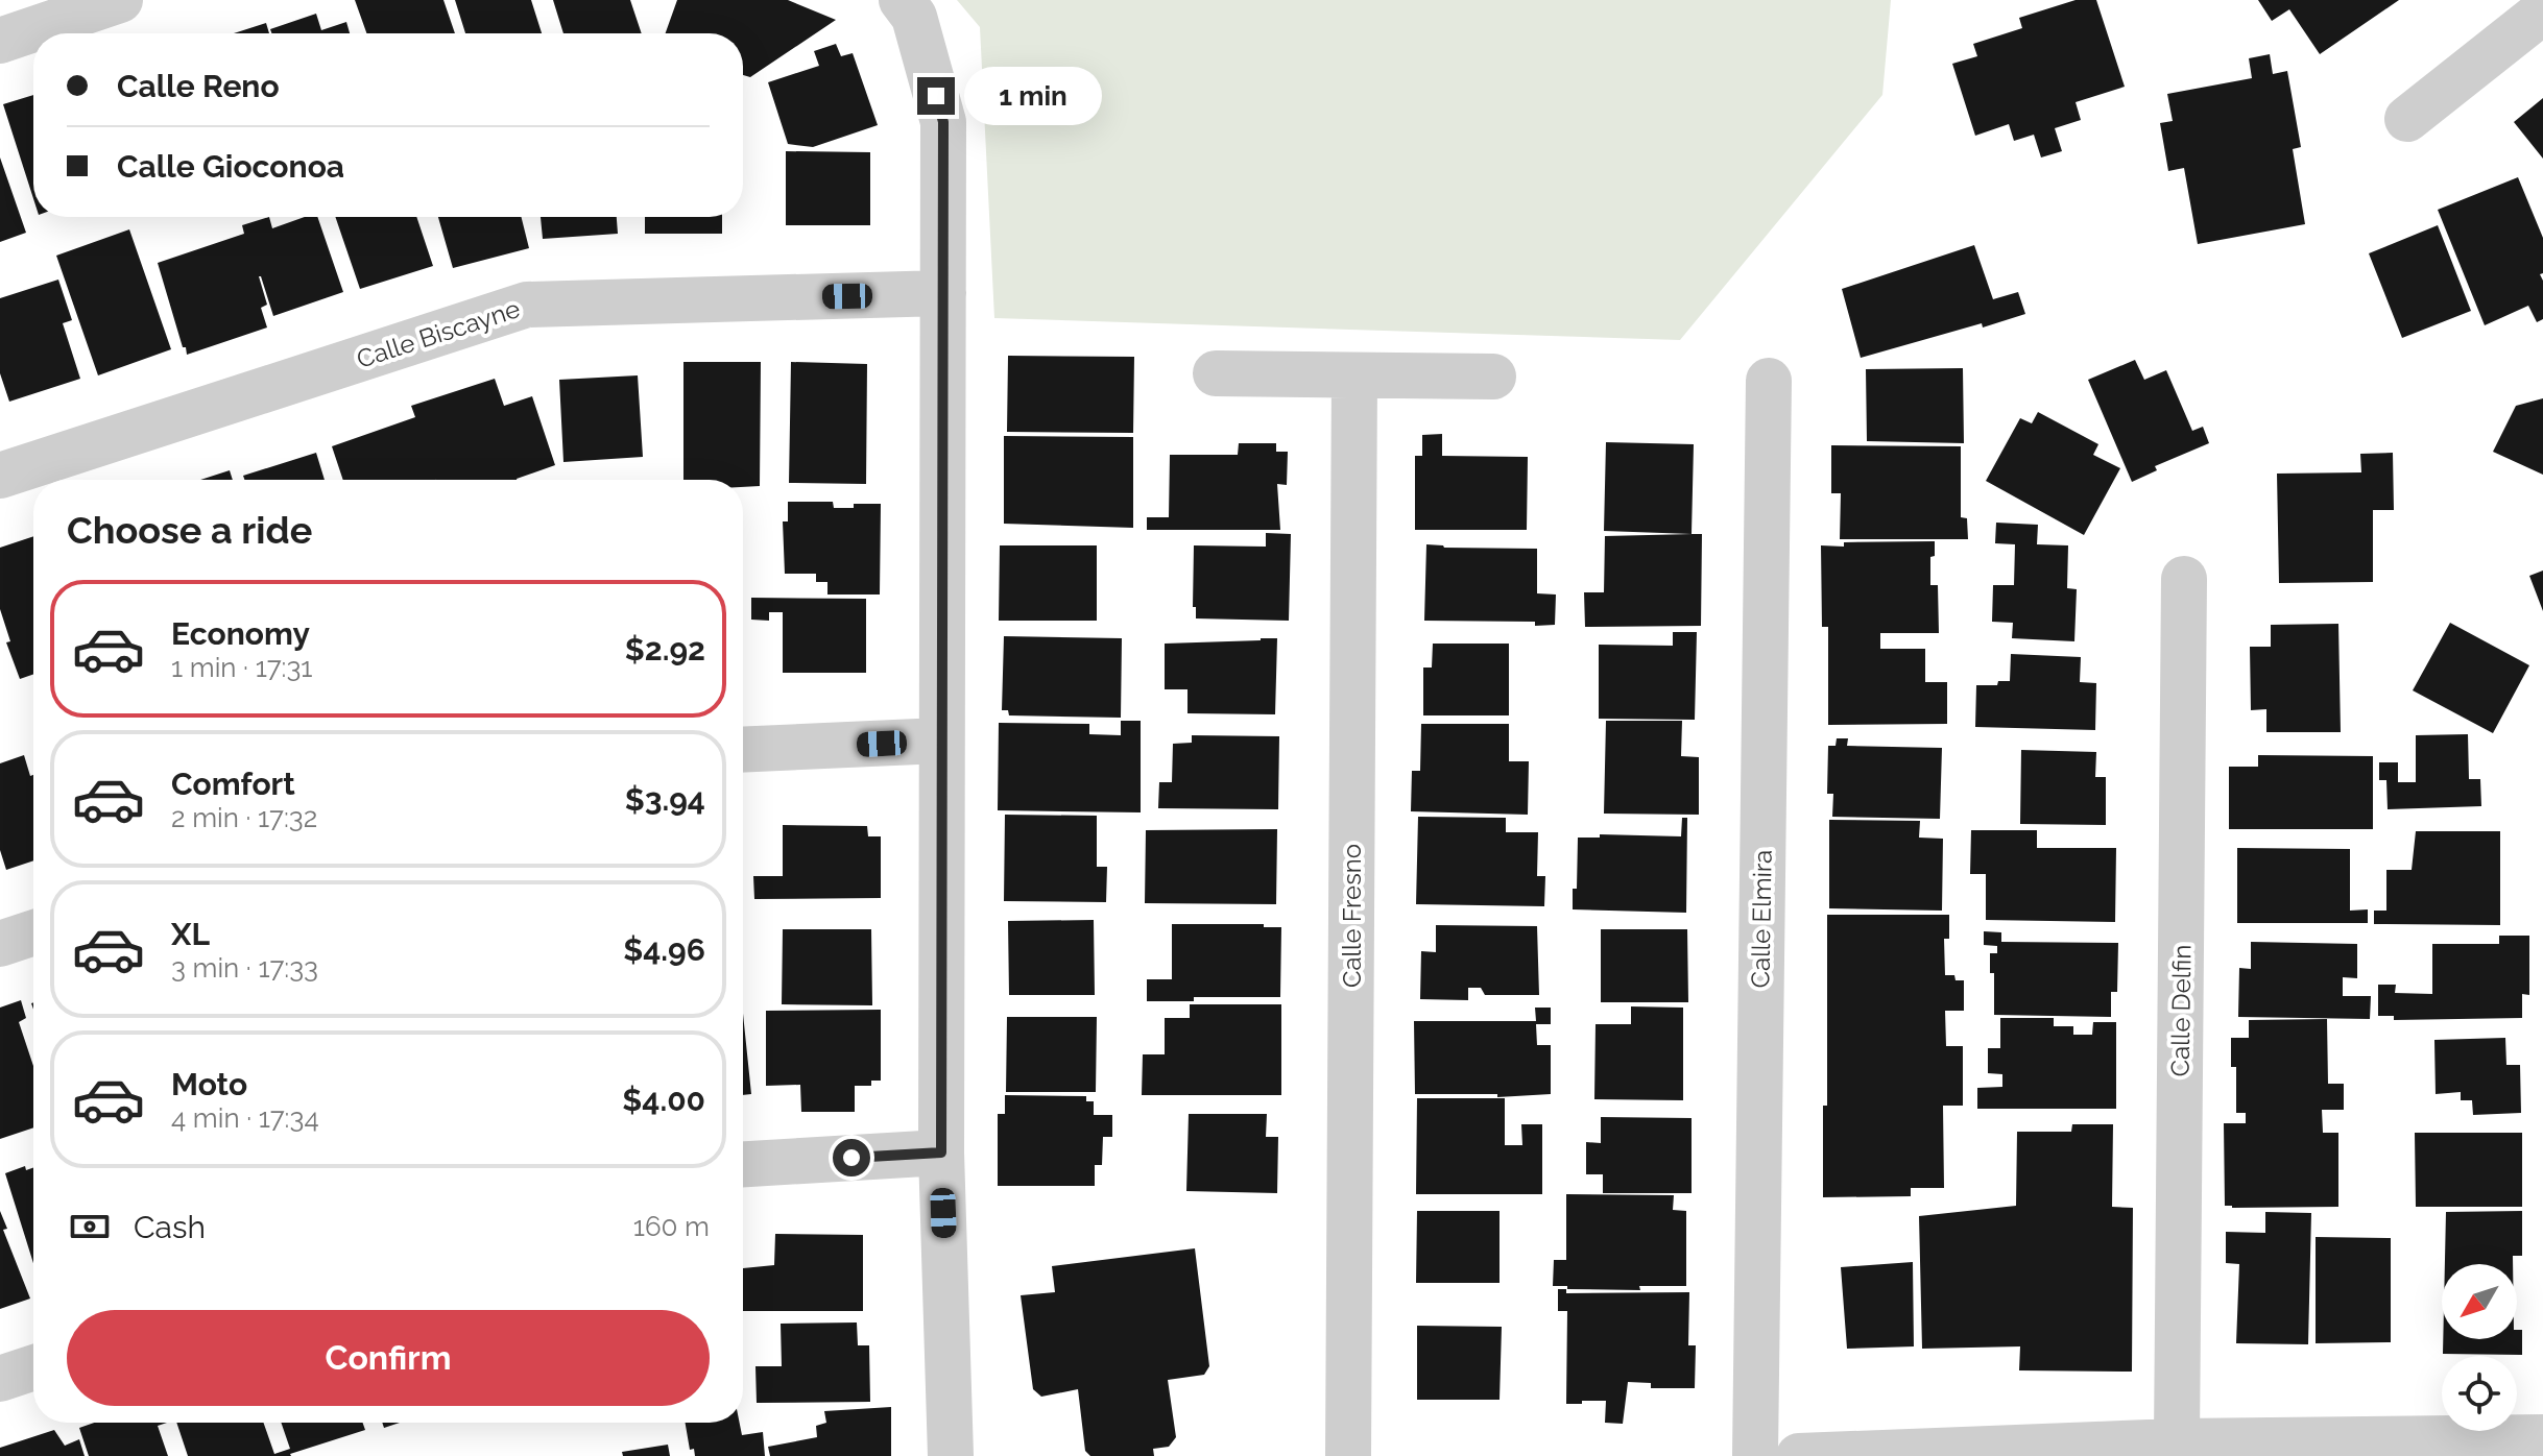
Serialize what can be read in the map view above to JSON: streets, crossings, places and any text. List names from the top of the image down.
{
  "streets": {
    "street": [
      "Calle Biscayne",
      "Calle Fresno",
      "Calle Elmira",
      "Calle Delfin"
    ]
  },
  "north": "bottom left",
  "page": {
    "banner": ["Calle Reno", "Calle Gioconoa"],
    "bubble": "1 min",
    "heading": "Choose a ride",
    "list": [
      {
        "name": "Economy",
        "note": "1 min · 17:31",
        "value": "$2.92"
      },
      {
        "name": "Comfort",
        "note": "2 min · 17:32",
        "value": "$3.94"
      },
      {
        "name": "XL",
        "note": "3 min · 17:33",
        "value": "$4.96"
      },
      {
        "name": "Moto",
        "note": "4 min · 17:34",
        "value": "$4.00"
      }
    ],
    "pay": ["Cash", "160 m"],
    "buttons": "Confirm"
  }
}
